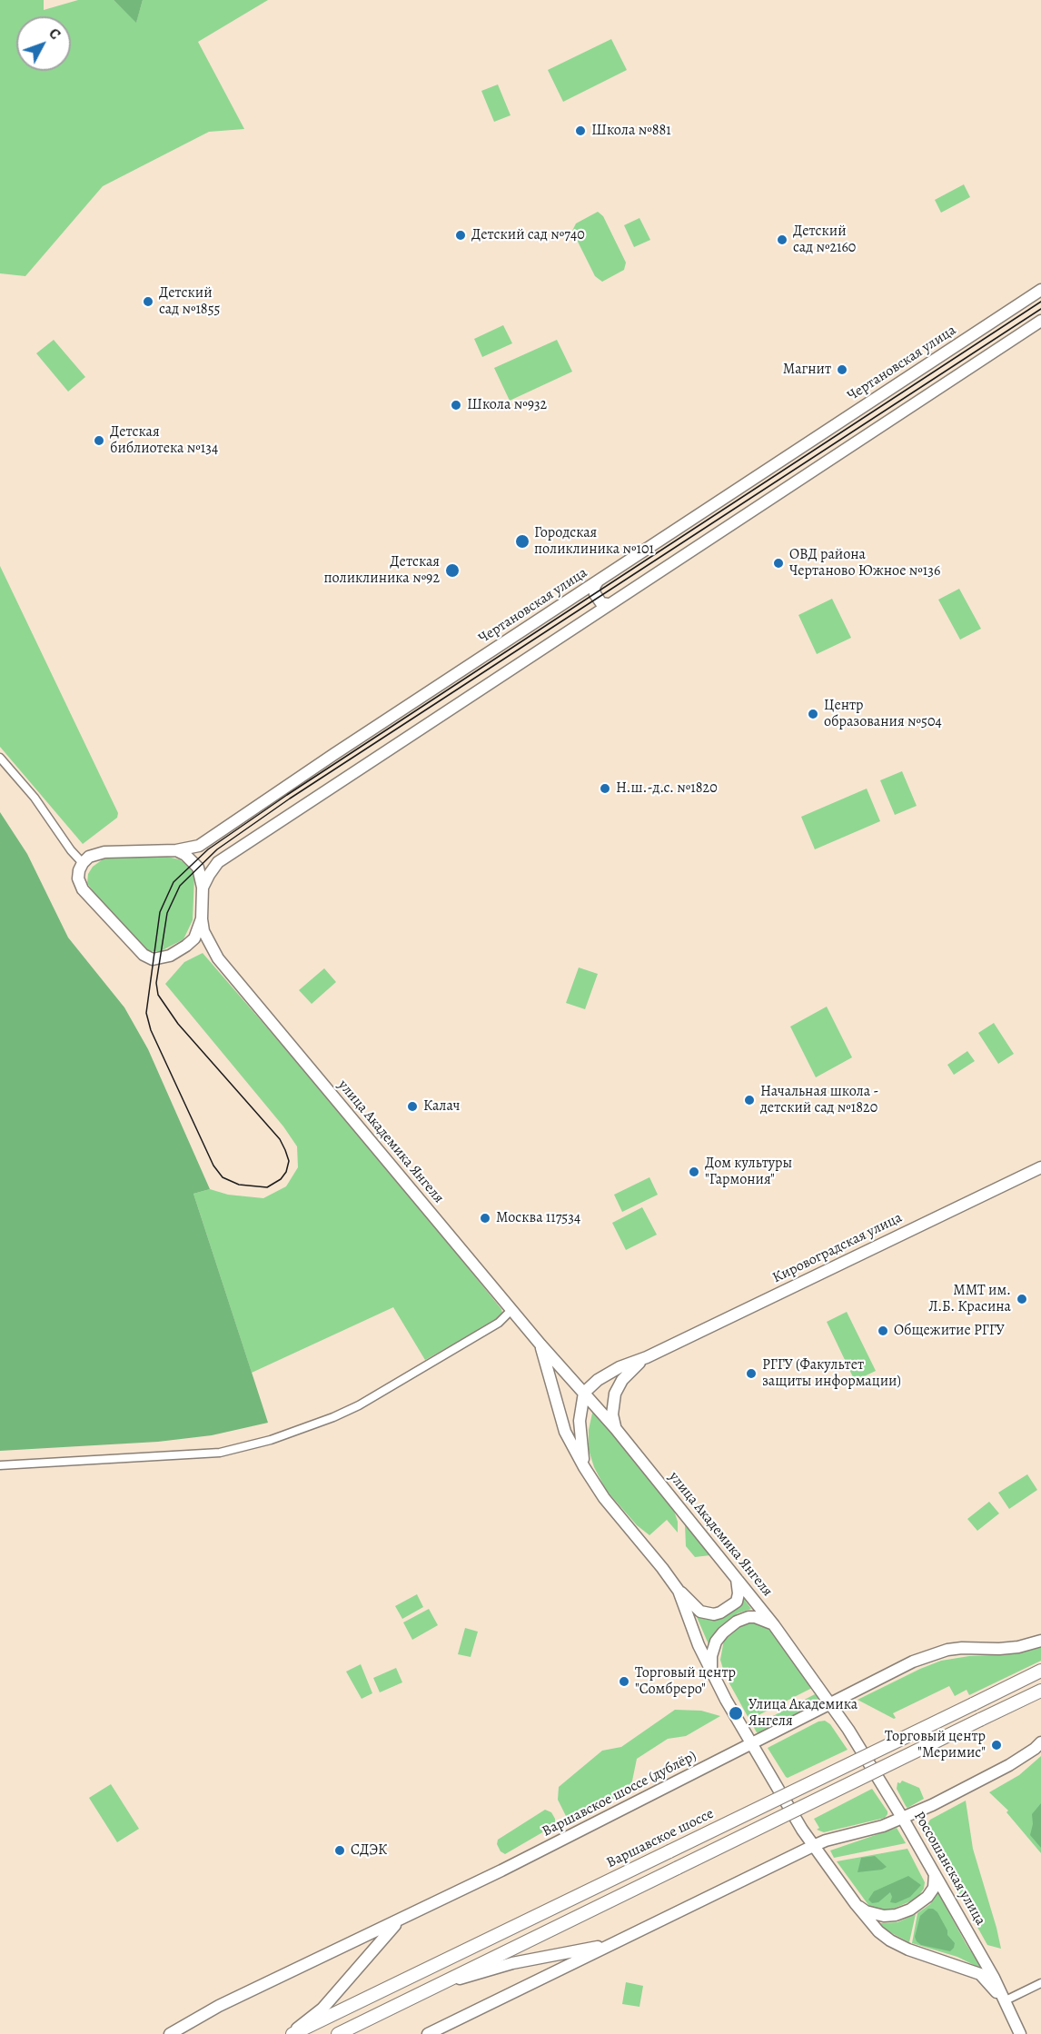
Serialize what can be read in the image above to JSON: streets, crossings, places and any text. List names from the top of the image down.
{
  "streets": {
    "main road": [
      "Чертановская улица",
      "улица Академика Янгеля",
      "Кировоградская улица",
      "Варшавское шоссе (дублёр)",
      "Варшавское шоссе",
      "Россошанская улица"
    ]
  },
  "crossings": [
    ["улица Академика Янгеля", "Кировоградская улица"],
    ["улица Академика Янгеля", "Варшавское шоссе (дублёр)"],
    ["улица Академика Янгеля", "Россошанская улица"]
  ],
  "places": [
    "Школа №881",
    "Детский сад №740",
    "Детский сад №2160",
    "Детский сад №1855",
    "Магнит",
    "Школа №932",
    "Детская библиотека №134",
    "Городская поликлиника №101",
    "ОВД района Чертаново Южное №136",
    "Детская поликлиника №92",
    "Центр образования №504",
    "Н.ш.-д.с. №1820",
    "Начальная школа - детский сад №1820",
    "Калач",
    "Дом культуры \"Гармония\"",
    "Москва 117534",
    "ММТ им. Л.Б. Красина",
    "Общежитие РГГУ",
    "РГГУ (Факультет защиты информации)",
    "Торговый центр \"Сомбреро\"",
    "Улица Академика Янгеля",
    "Торговый центр \"Меримис\"",
    "СДЭК"
  ],
  "north": "top right"
}
